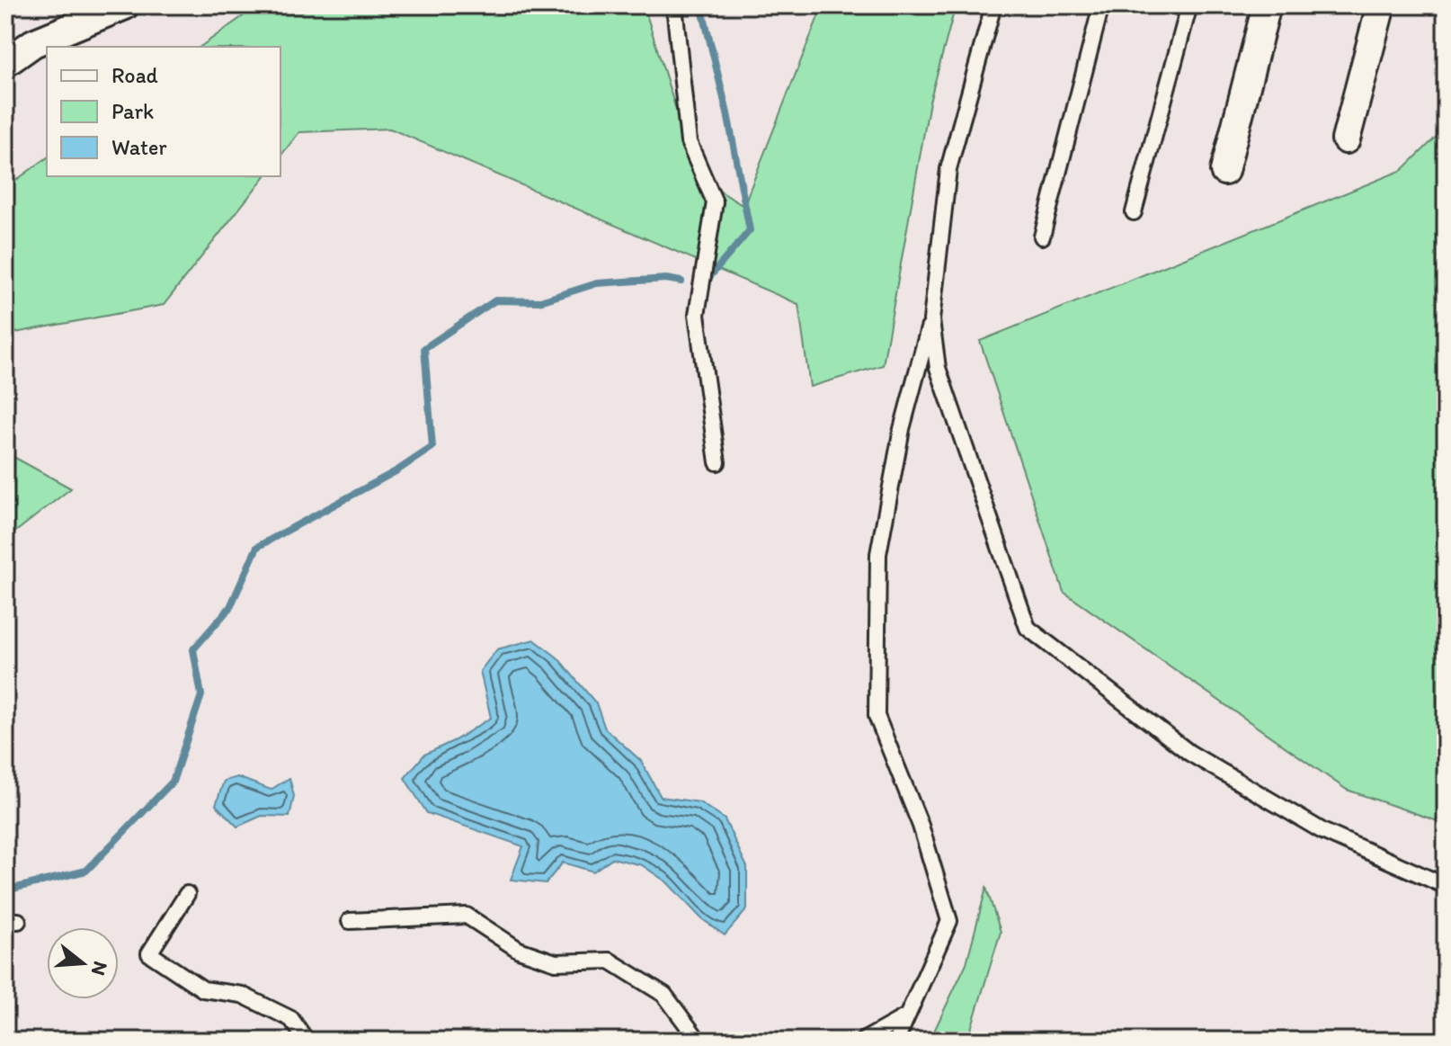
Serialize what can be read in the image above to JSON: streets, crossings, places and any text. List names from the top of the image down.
{
  "legend": ["Road", "Park", "Water"],
  "north": "right"
}
